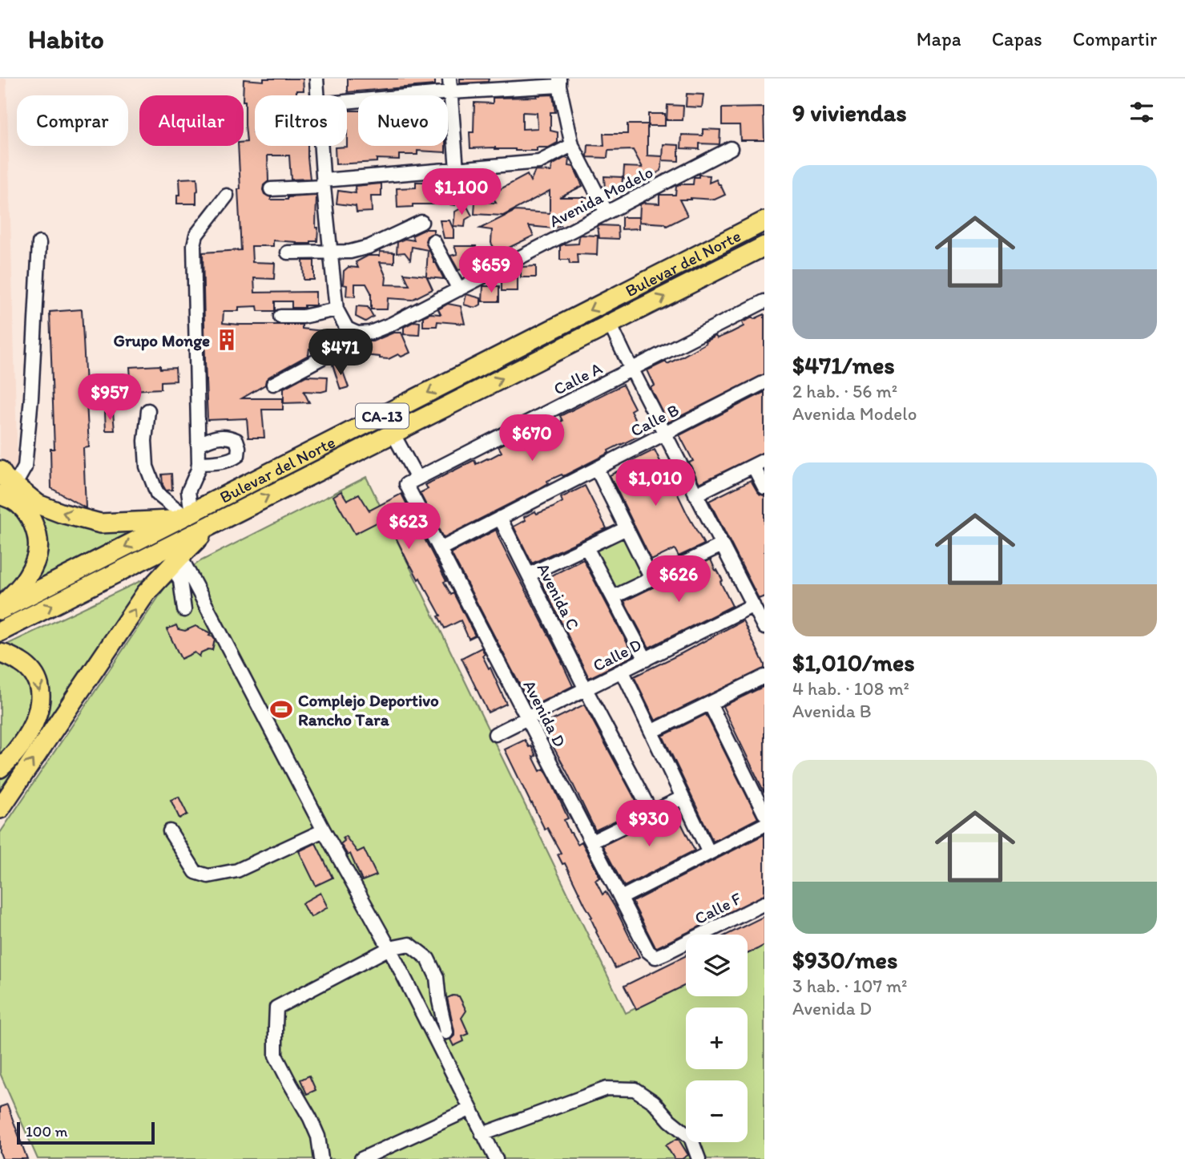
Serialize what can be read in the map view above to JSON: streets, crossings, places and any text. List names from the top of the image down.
{
  "streets": {
    "highway": ["Bulevar del Norte", "CA-13"],
    "street": [
      "Avenida Modelo",
      "Calle A",
      "Calle B",
      "Avenida C",
      "Calle D",
      "Avenida D",
      "Calle F"
    ]
  },
  "crossings": [
    ["Bulevar del Norte", "Avenida D"],
    ["Calle A", "Avenida D"],
    ["Calle B", "Avenida C"],
    ["Calle B", "Avenida D"],
    ["Avenida C", "Calle D"],
    ["Calle D", "Avenida D"],
    ["Avenida D", "Calle F"]
  ],
  "places": {
    "building": ["Grupo Monge"],
    "sports": ["Complejo Deportivo Rancho Tara"]
  },
  "scale_bar": "100 m",
  "page": {
    "header": "Habito",
    "nav": ["Mapa", "Capas", "Compartir"],
    "heading": "9 viviendas",
    "chip": [
      "Comprar",
      "Alquilar",
      "Filtros",
      "Nuevo"
    ],
    "list": [
      {
        "name": "$471/mes",
        "note": "2 hab. · 56 m² · Avenida Modelo"
      },
      {
        "name": "$1,010/mes",
        "note": "4 hab. · 108 m² · Avenida B"
      },
      {
        "name": "$930/mes",
        "note": "3 hab. · 107 m² · Avenida D"
      }
    ],
    "price": [
      "$1,100",
      "$659",
      "$471",
      "$957",
      "$670",
      "$1,010",
      "$623",
      "$626",
      "$930"
    ],
    "map_buttons": ["+", "−"],
    "scale": "100 m"
  }
}
